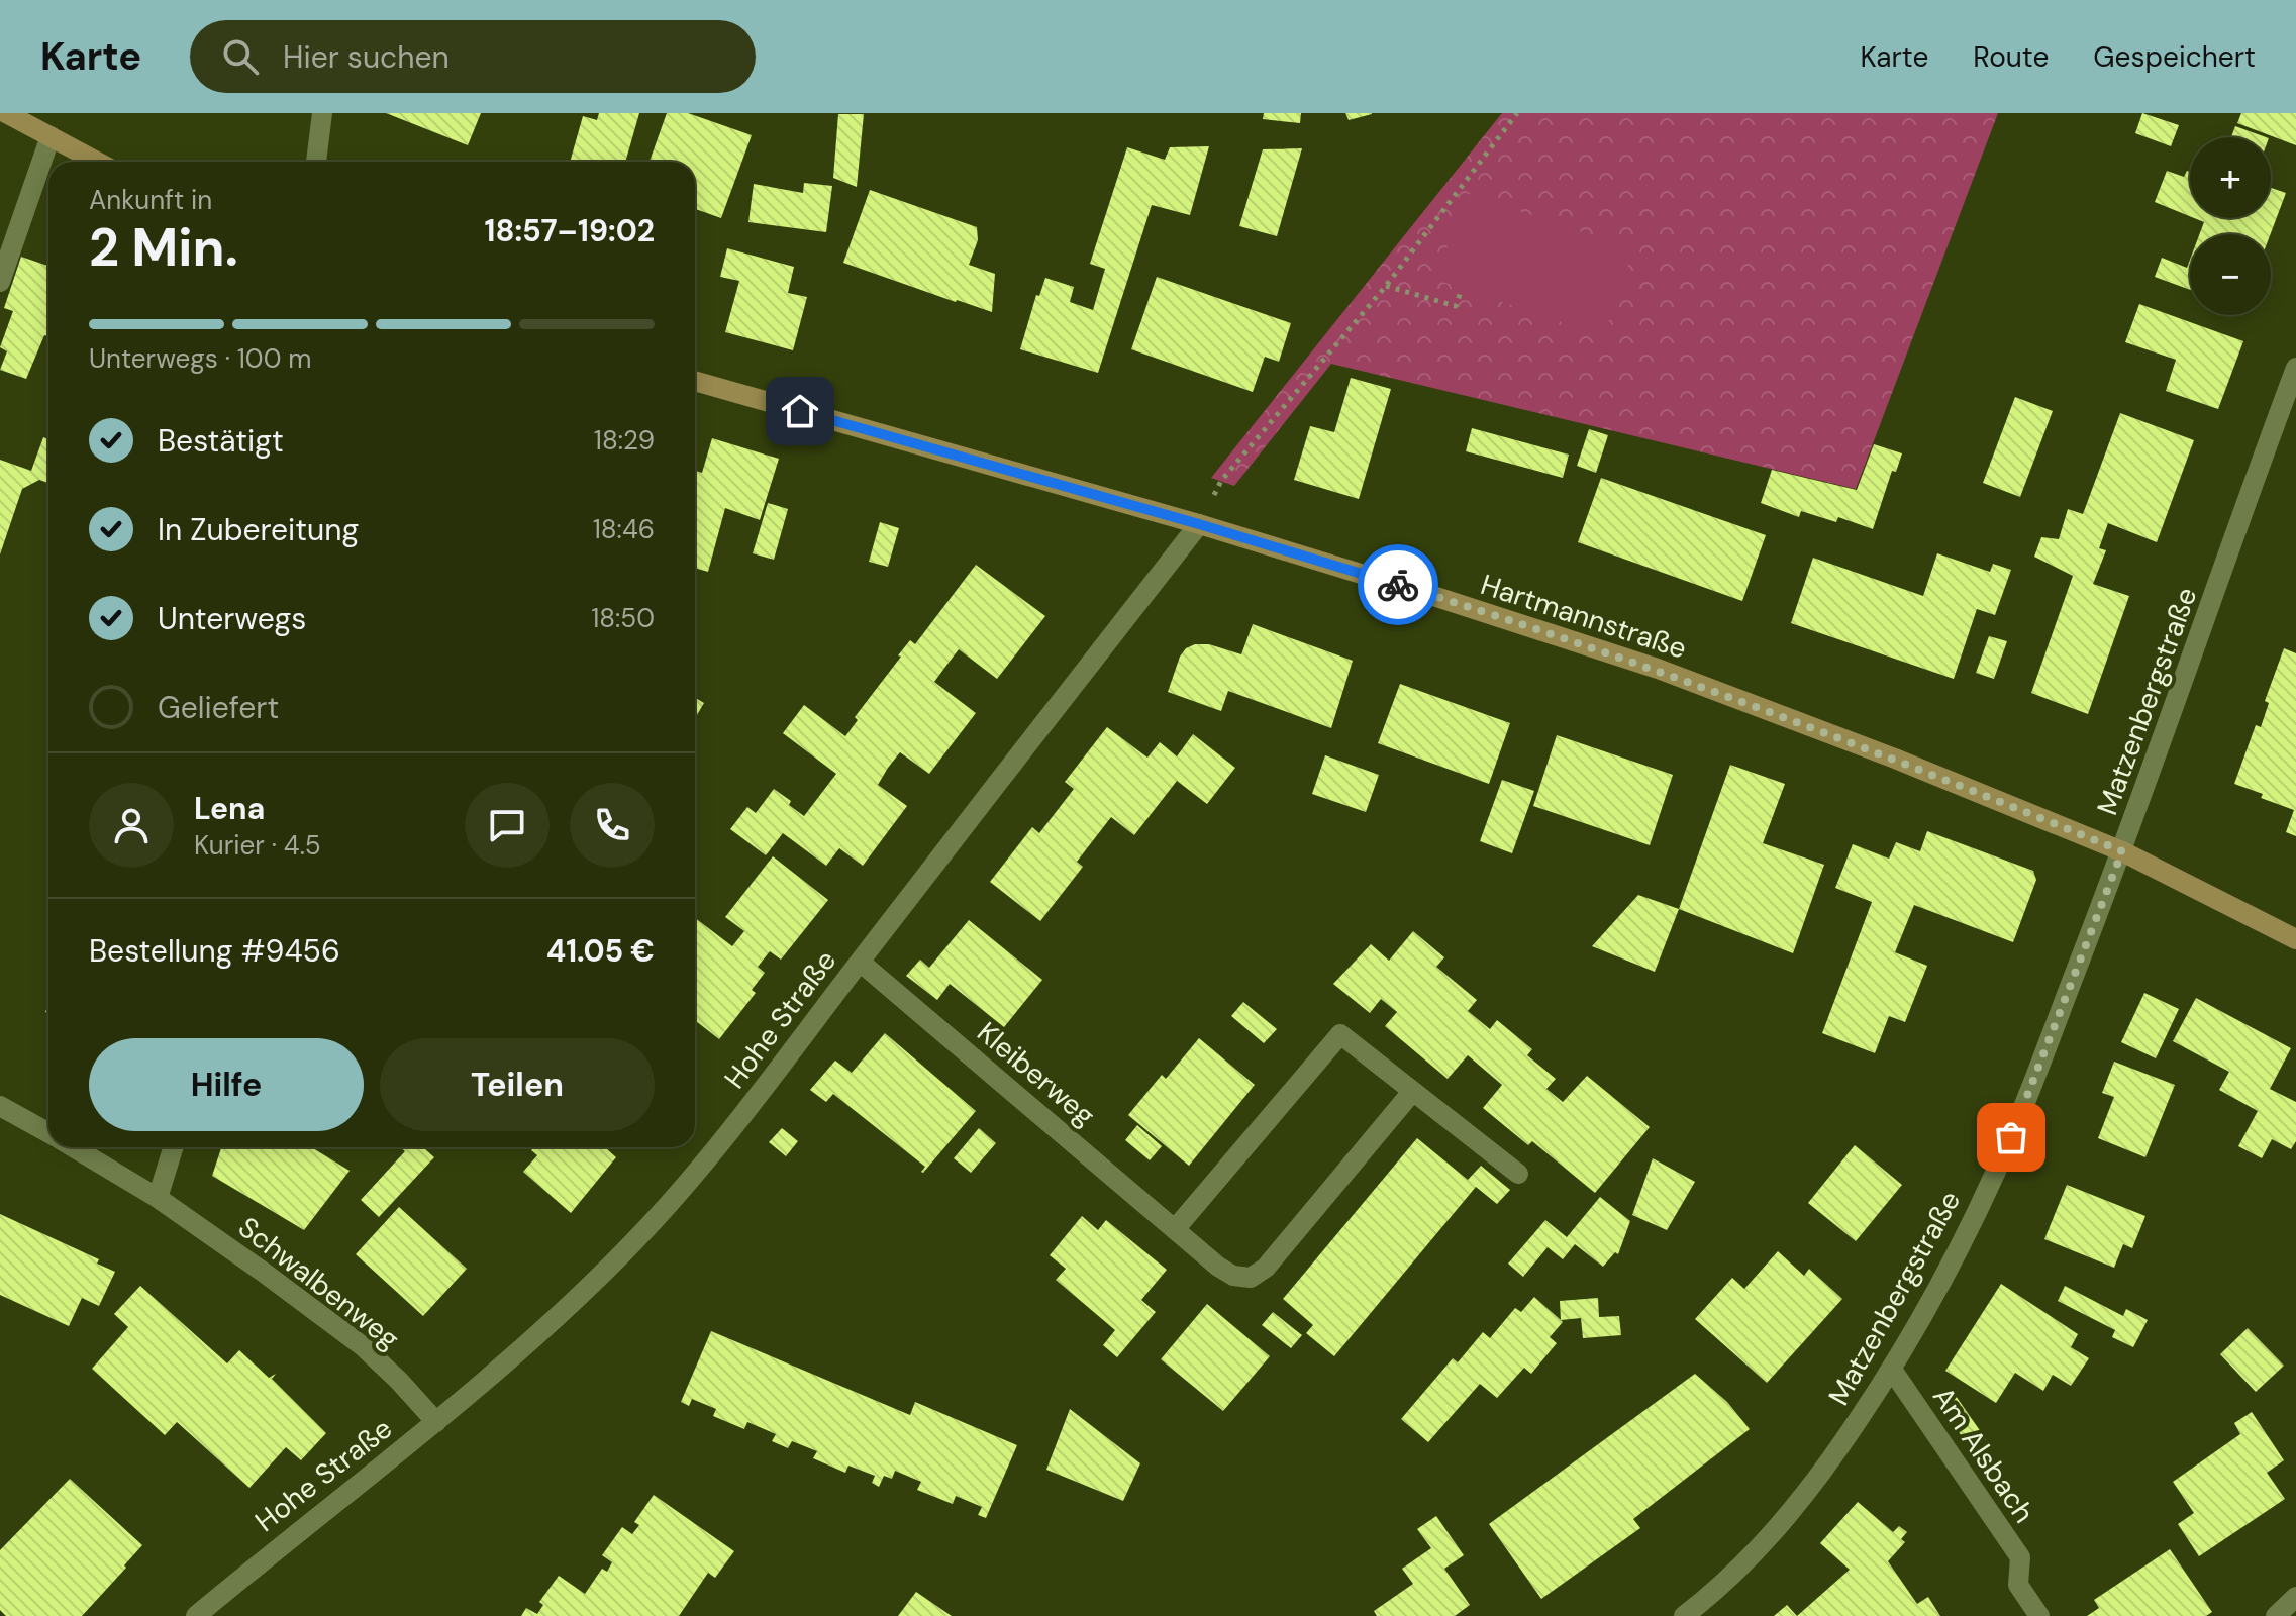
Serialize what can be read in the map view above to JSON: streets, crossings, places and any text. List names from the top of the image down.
{
  "streets": {
    "main road": ["Hartmannstraße"],
    "street": [
      "Matzenbergstraße",
      "Hohe Straße",
      "Kleiberweg",
      "Schwalbenweg",
      "Am Alsbach"
    ]
  },
  "crossings": [
    ["Hartmannstraße", "Matzenbergstraße"],
    ["Hartmannstraße", "Hohe Straße"],
    ["Matzenbergstraße", "Am Alsbach"],
    ["Hohe Straße", "Kleiberweg"],
    ["Hohe Straße", "Schwalbenweg"]
  ],
  "page": {
    "header": "Karte",
    "search": "Hier suchen",
    "nav": ["Karte", "Route", "Gespeichert"],
    "map_buttons": ["+", "−"],
    "heading": ["2 Min.", "Ankunft in", "18:57–19:02"],
    "panel": [
      "Lena",
      "Kurier · 4.5",
      "Bestellung #9456",
      "41.05 €"
    ],
    "bar": "Unterwegs · 100 m",
    "list": [
      ["Bestätigt", "18:29"],
      ["In Zubereitung", "18:46"],
      ["Unterwegs", "18:50"],
      "Geliefert"
    ],
    "buttons": ["Hilfe", "Teilen"]
  }
}
